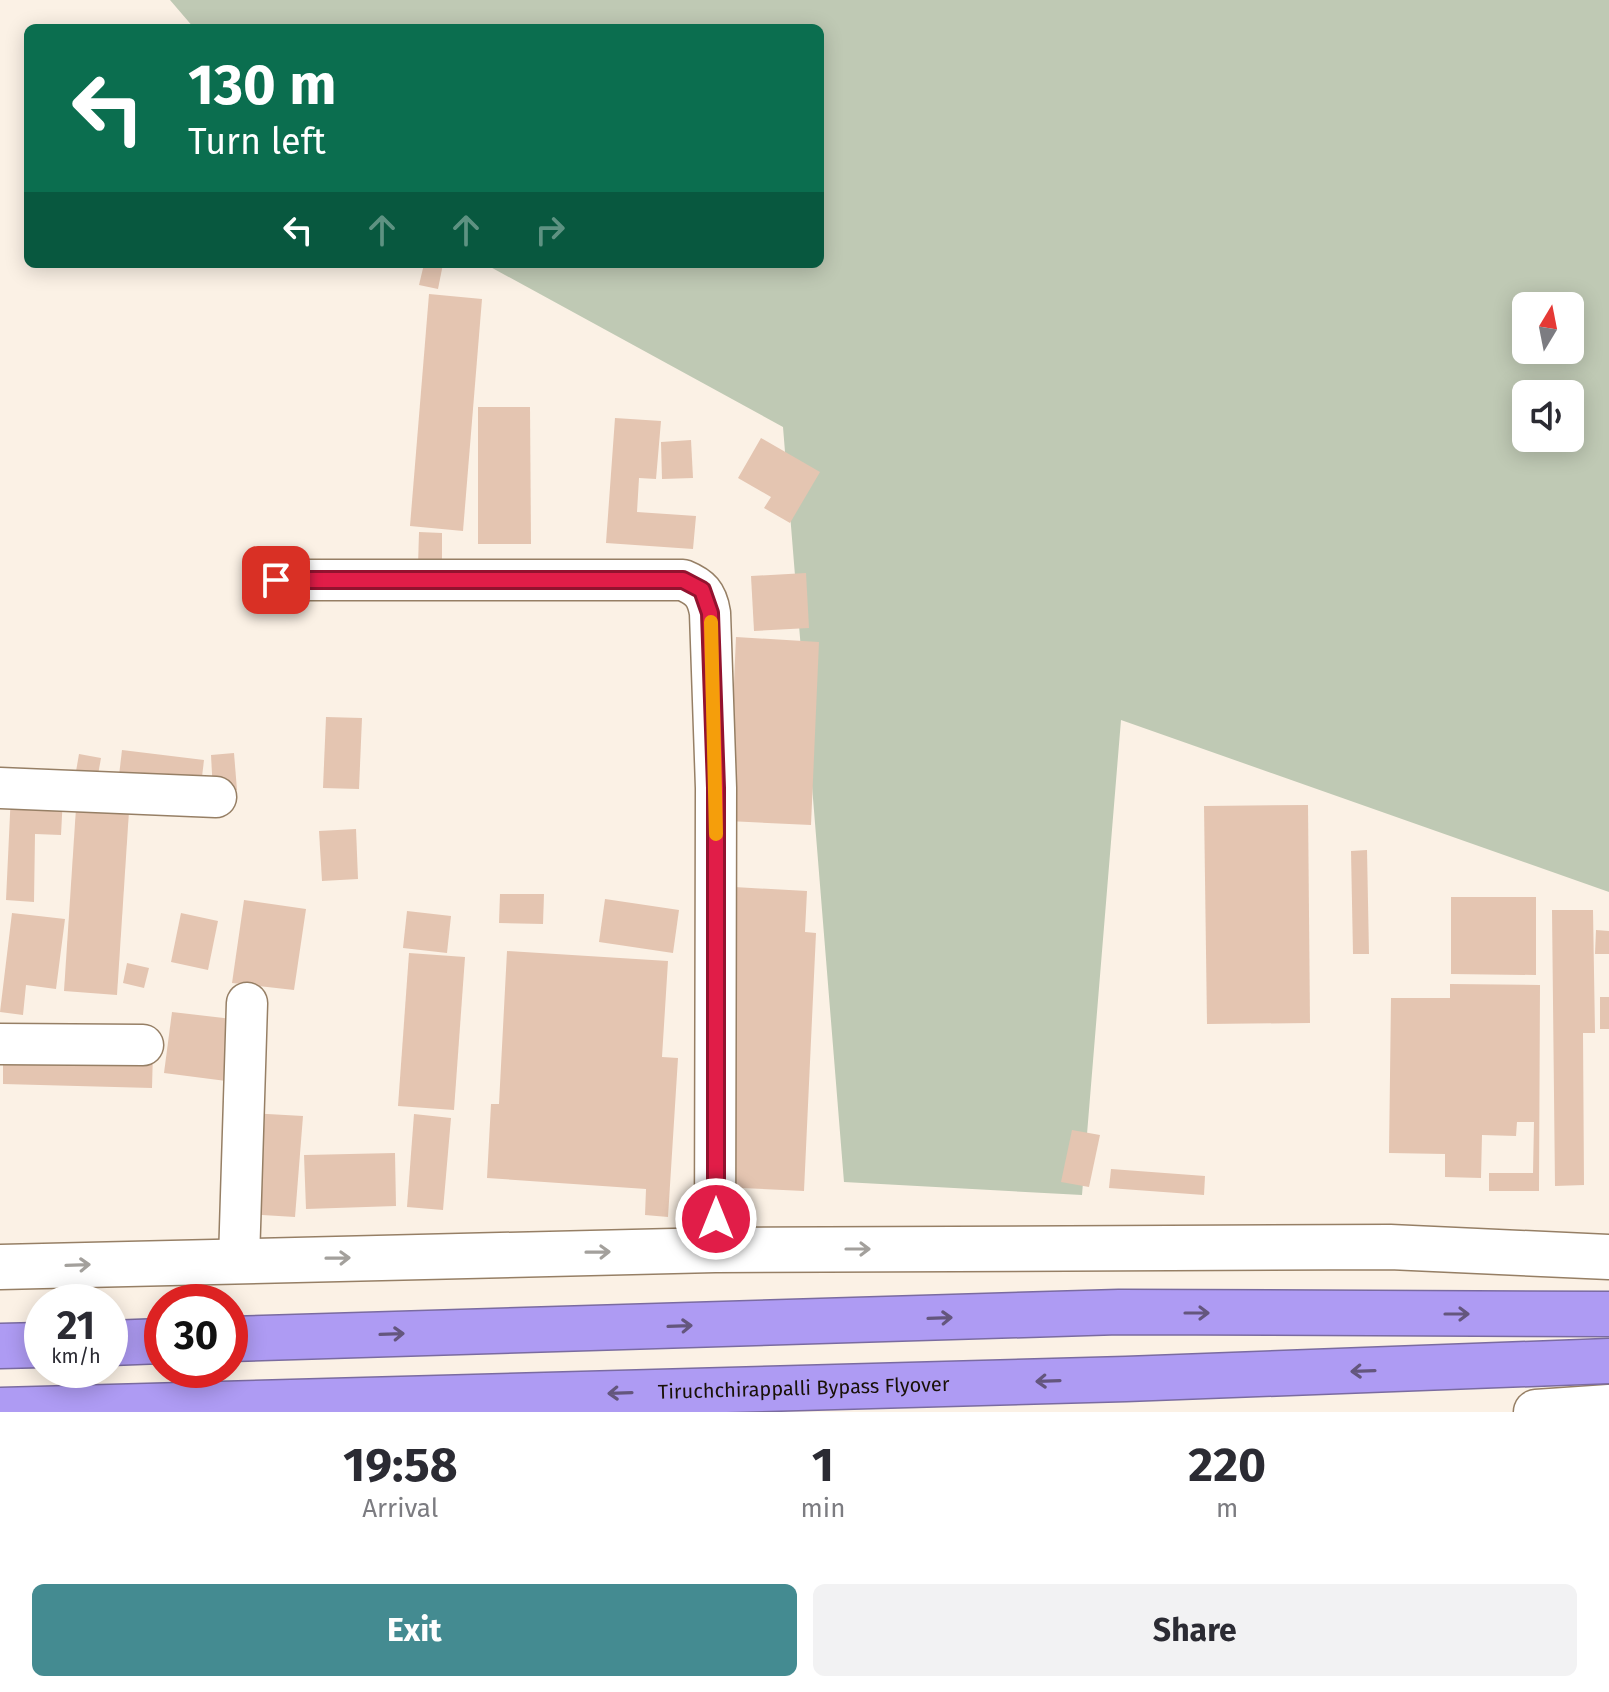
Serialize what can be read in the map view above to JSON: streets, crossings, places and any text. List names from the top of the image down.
{
  "streets": {
    "highway": ["Tiruchchirappalli Bypass Flyover"]
  },
  "north": "top",
  "page": {
    "turn": ["130 m", "Turn left"],
    "speed": "21 km/h",
    "limit": "30",
    "eta": [
      "19:58",
      "Arrival",
      "1",
      "min",
      "220",
      "m"
    ],
    "buttons": ["Exit", "Share"]
  }
}
